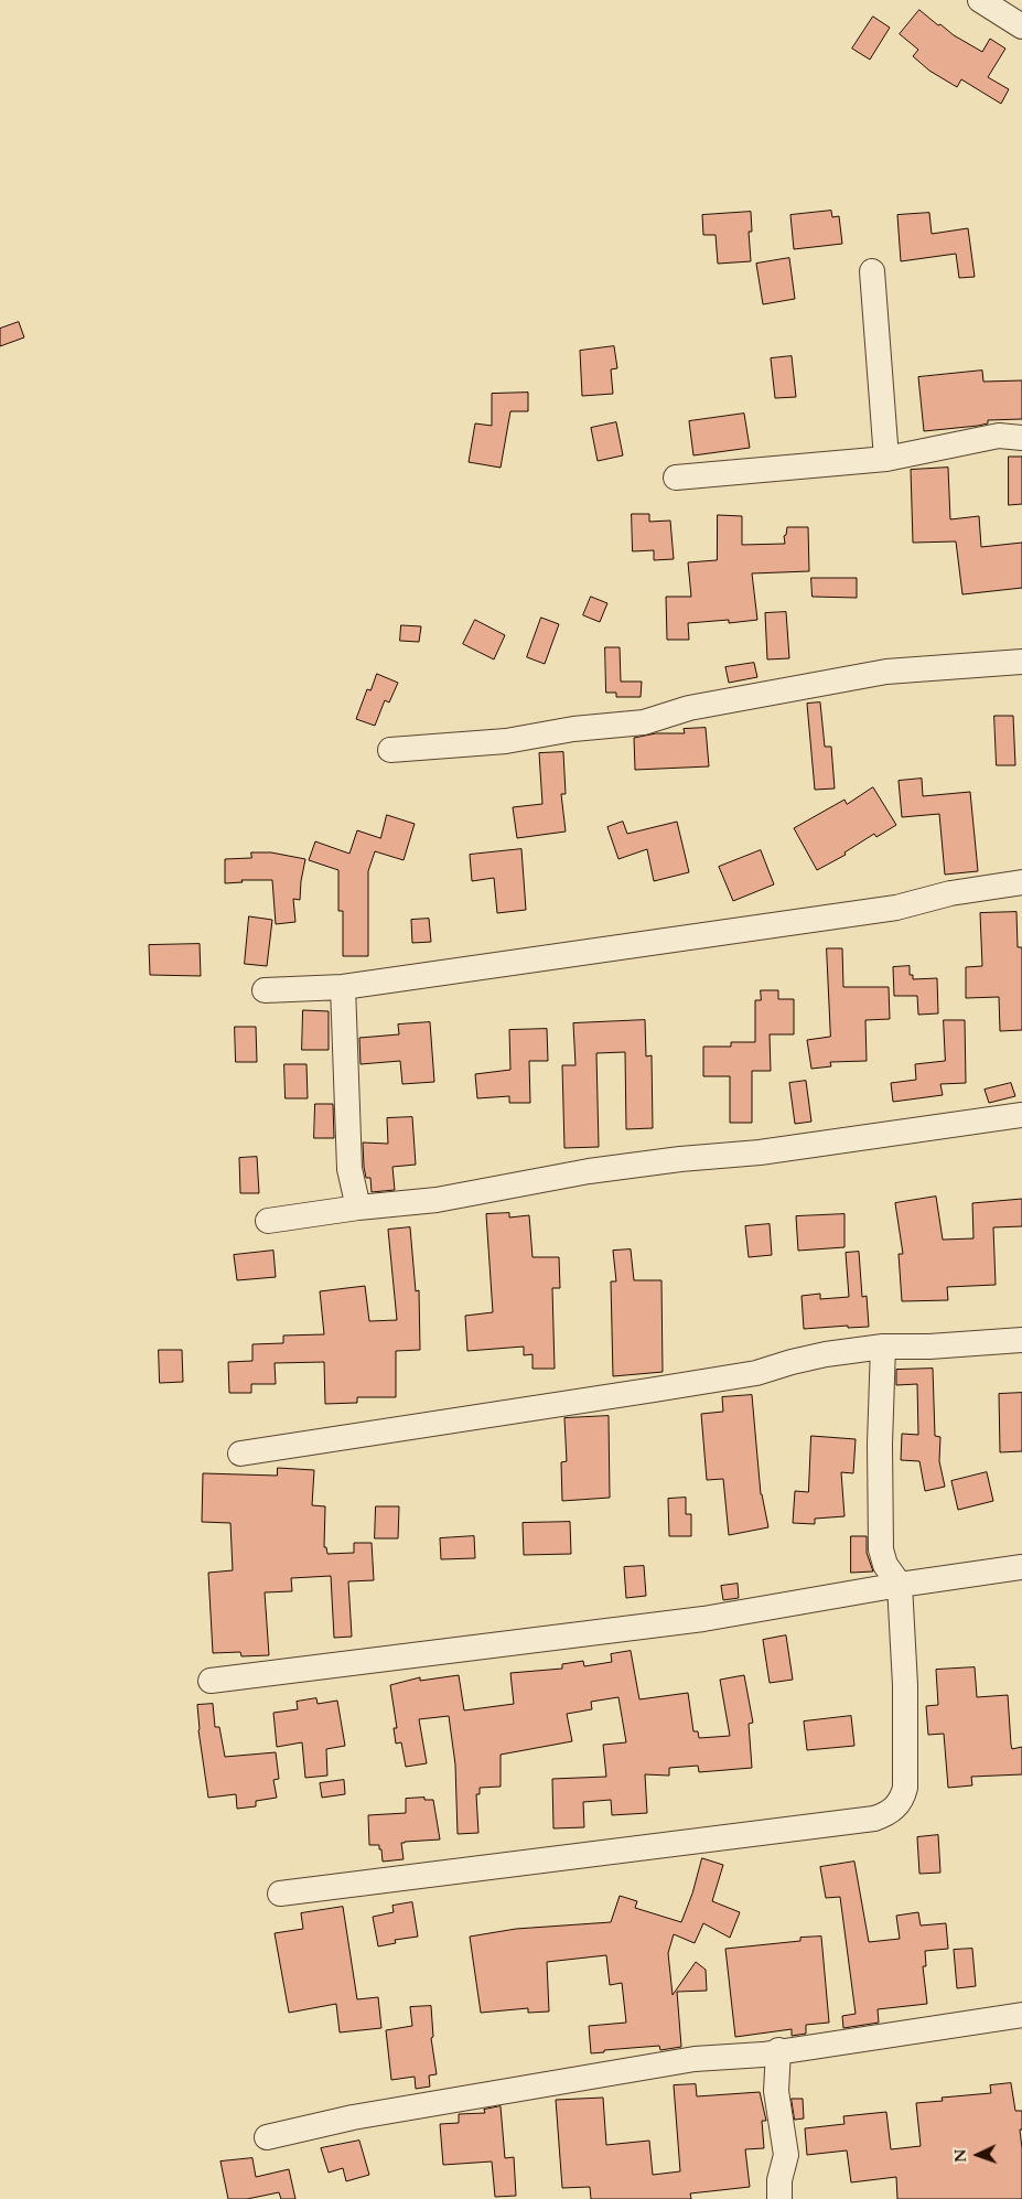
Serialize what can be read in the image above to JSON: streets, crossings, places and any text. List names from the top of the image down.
{
  "north": "left"
}
